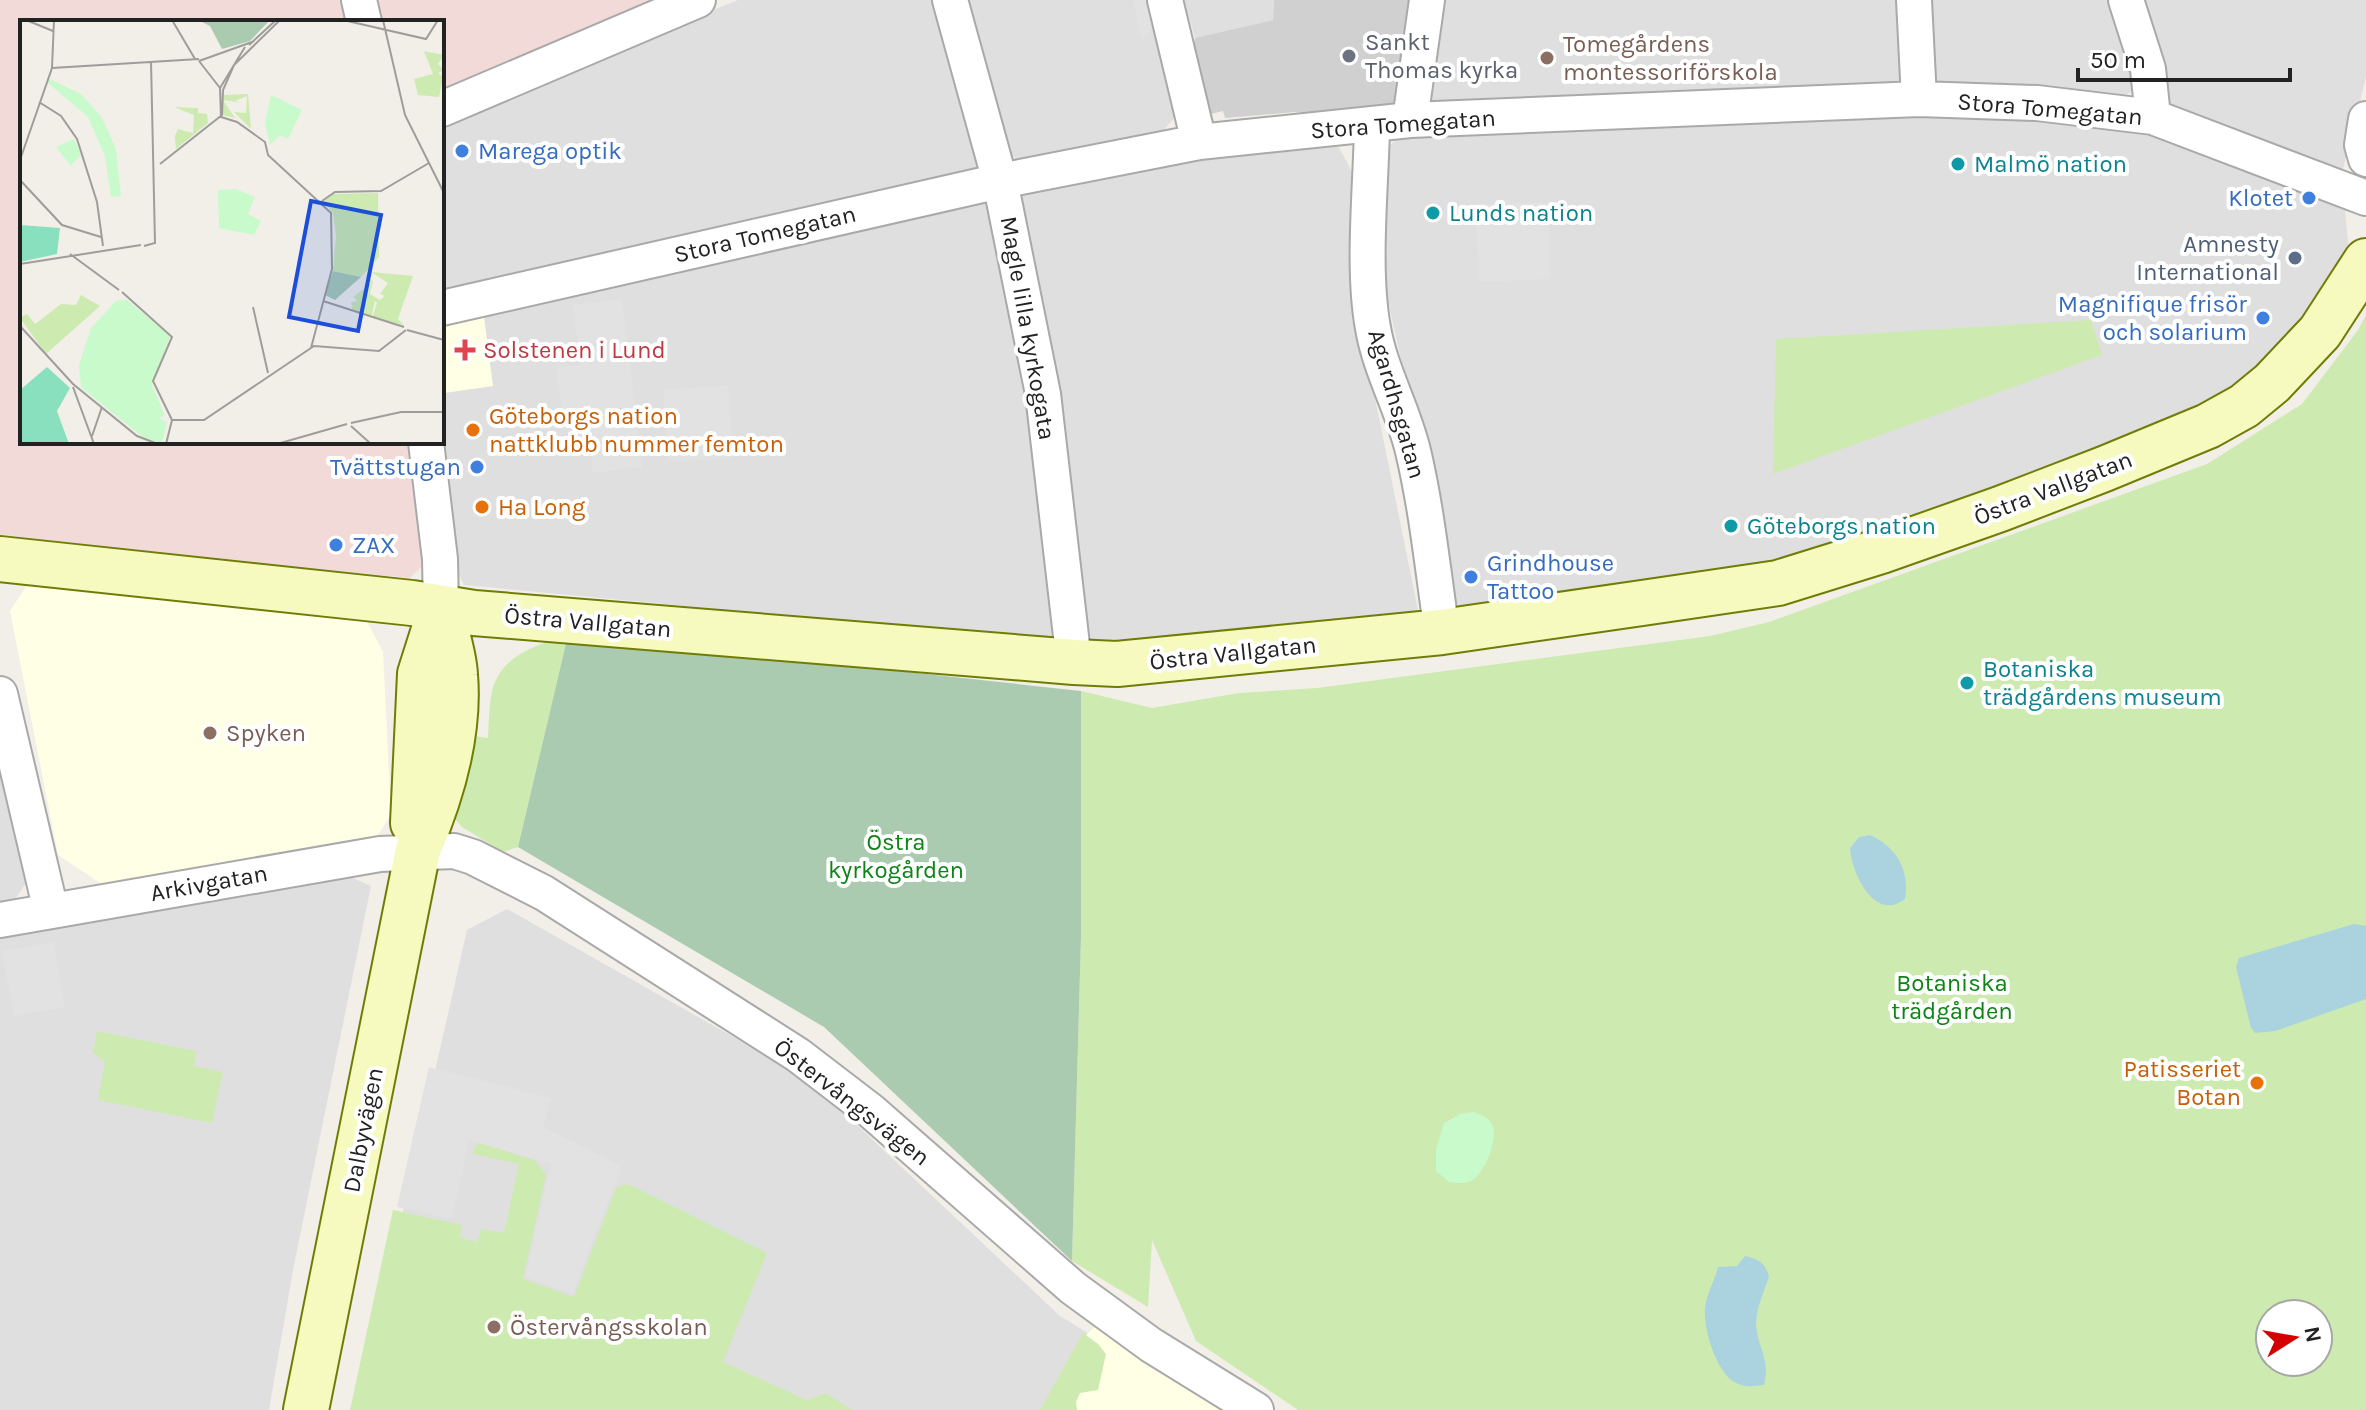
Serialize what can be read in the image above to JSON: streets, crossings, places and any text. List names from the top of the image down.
{
  "streets": {
    "street": [
      "Stora Tomegatan",
      "Magle lilla kyrkogata",
      "Agardhsgatan",
      "Östra Vallgatan",
      "Arkivgatan",
      "Östervångsvägen",
      "Dalbyvägen"
    ]
  },
  "crossings": [
    ["Stora Tomegatan", "Magle lilla kyrkogata"],
    ["Stora Tomegatan", "Agardhsgatan"],
    ["Magle lilla kyrkogata", "Östra Vallgatan"],
    ["Agardhsgatan", "Östra Vallgatan"],
    ["Östra Vallgatan", "Dalbyvägen"],
    ["Arkivgatan", "Östervångsvägen"],
    ["Arkivgatan", "Dalbyvägen"],
    ["Östervångsvägen", "Dalbyvägen"]
  ],
  "parks": ["Östra kyrkogården", "Botaniska trädgården"],
  "places": {
    "other": [
      "Sankt Thomas kyrka",
      "Tomegårdens montessoriförskola",
      "Marega optik",
      "Malmö nation",
      "Klotet",
      "Lunds nation",
      "Amnesty International",
      "Magnifique frisör och solarium",
      "Göteborgs nation nattklubb nummer femton",
      "Tvättstugan",
      "Ha Long",
      "Göteborgs nation",
      "ZAX",
      "Grindhouse Tattoo",
      "Botaniska trädgårdens museum",
      "Spyken",
      "Patisseriet Botan",
      "Östervångsskolan"
    ],
    "health": ["Solstenen i Lund"]
  },
  "scale_bar": "50 m",
  "north": "right"
}
